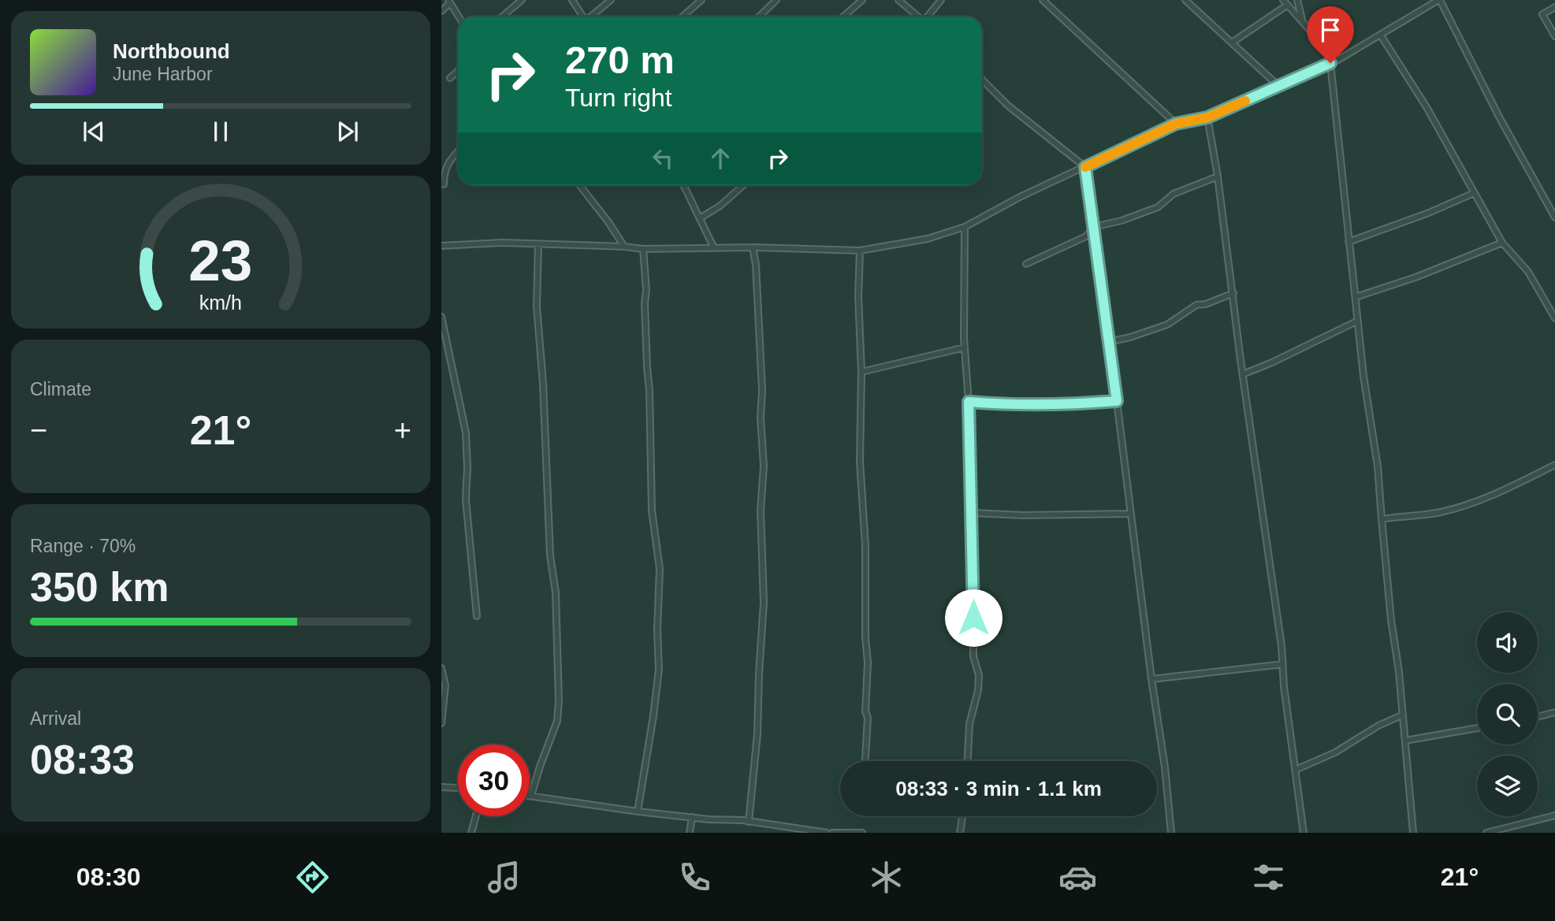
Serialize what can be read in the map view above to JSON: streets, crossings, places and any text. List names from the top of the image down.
{
  "page": {
    "turn": ["270 m", "Turn right"],
    "song": ["Northbound", "June Harbor"],
    "tile": [
      "Climate",
      ["Range · 70%", "350 km"],
      ["Arrival", "08:33"]
    ],
    "heat": ["−", "21°", "+"],
    "limit": "30",
    "trip": "08:33 · 3 min · 1.1 km",
    "tabs": ["08:30", "21°"],
    "gauge": ["23", "km/h"]
  }
}
